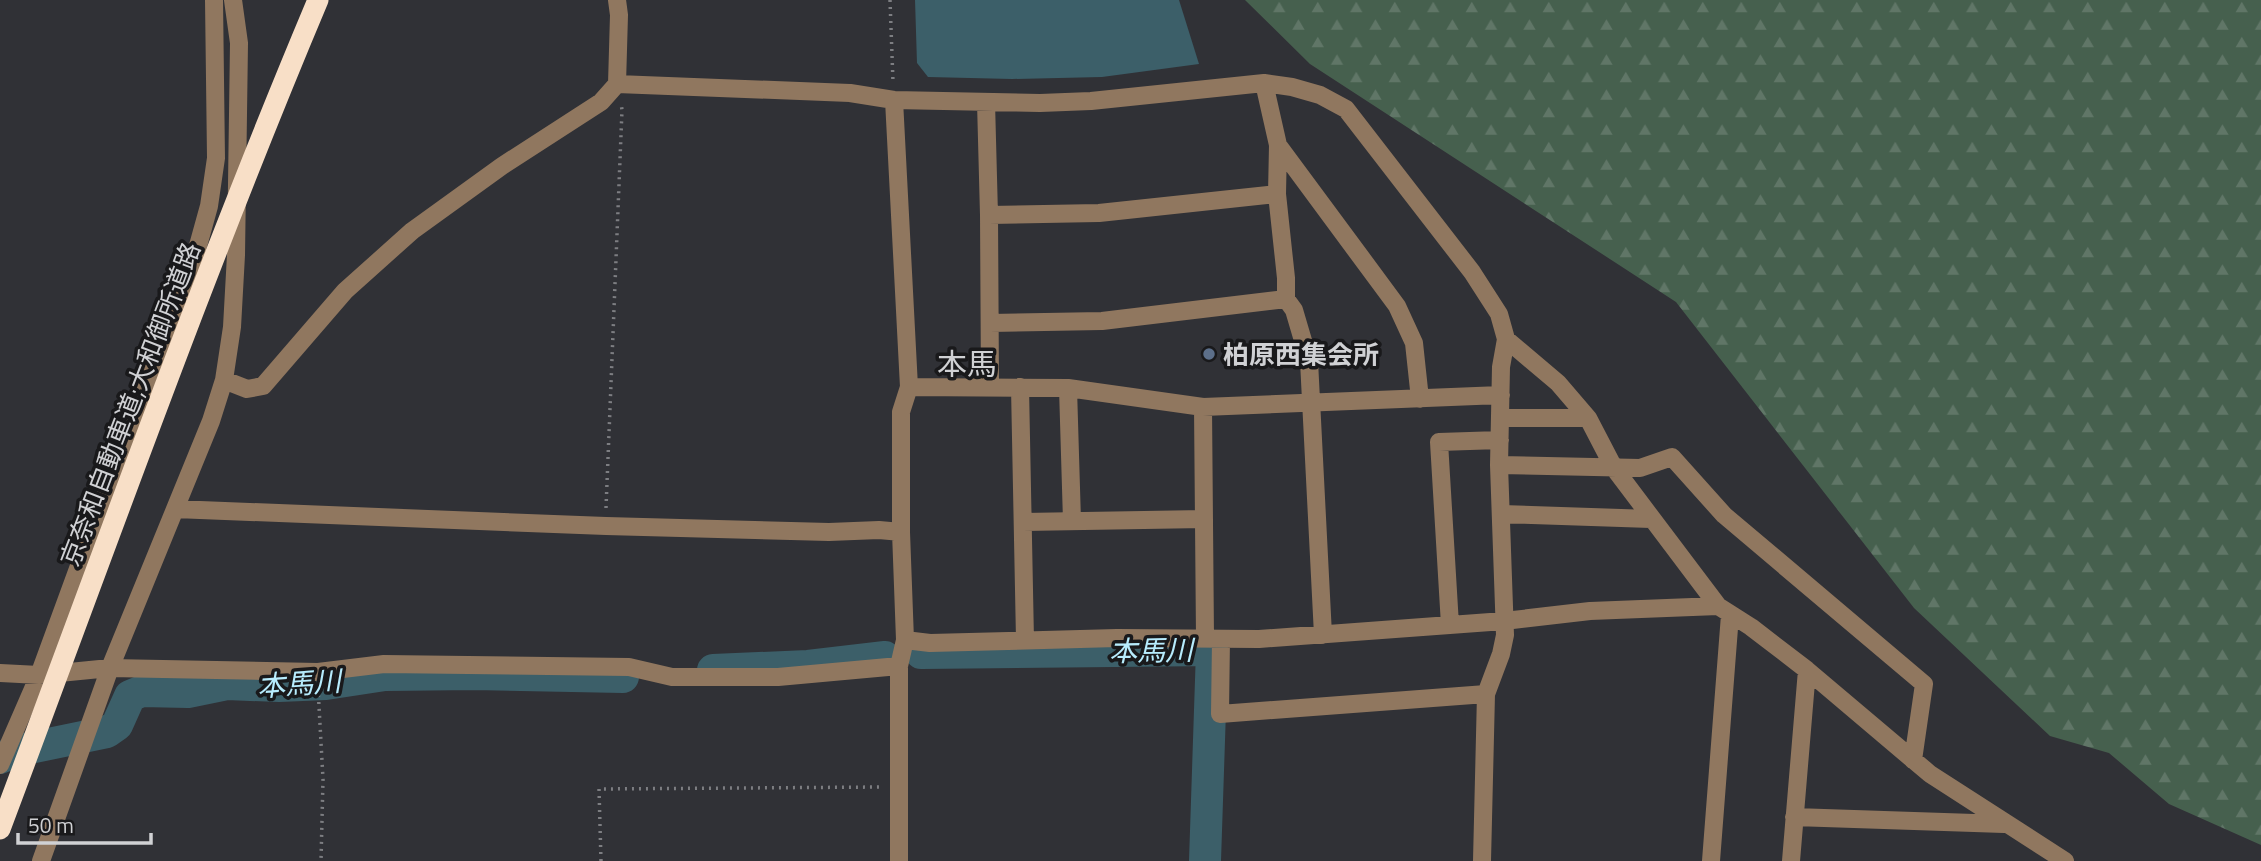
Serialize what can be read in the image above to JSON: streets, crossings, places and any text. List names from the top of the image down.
{
  "streets": {
    "highway": ["京奈和自動車道;大和御所道路"]
  },
  "districts": ["本馬"],
  "water": ["本馬川"],
  "places": ["柏原西集会所"],
  "scale_bar": "50 m"
}
